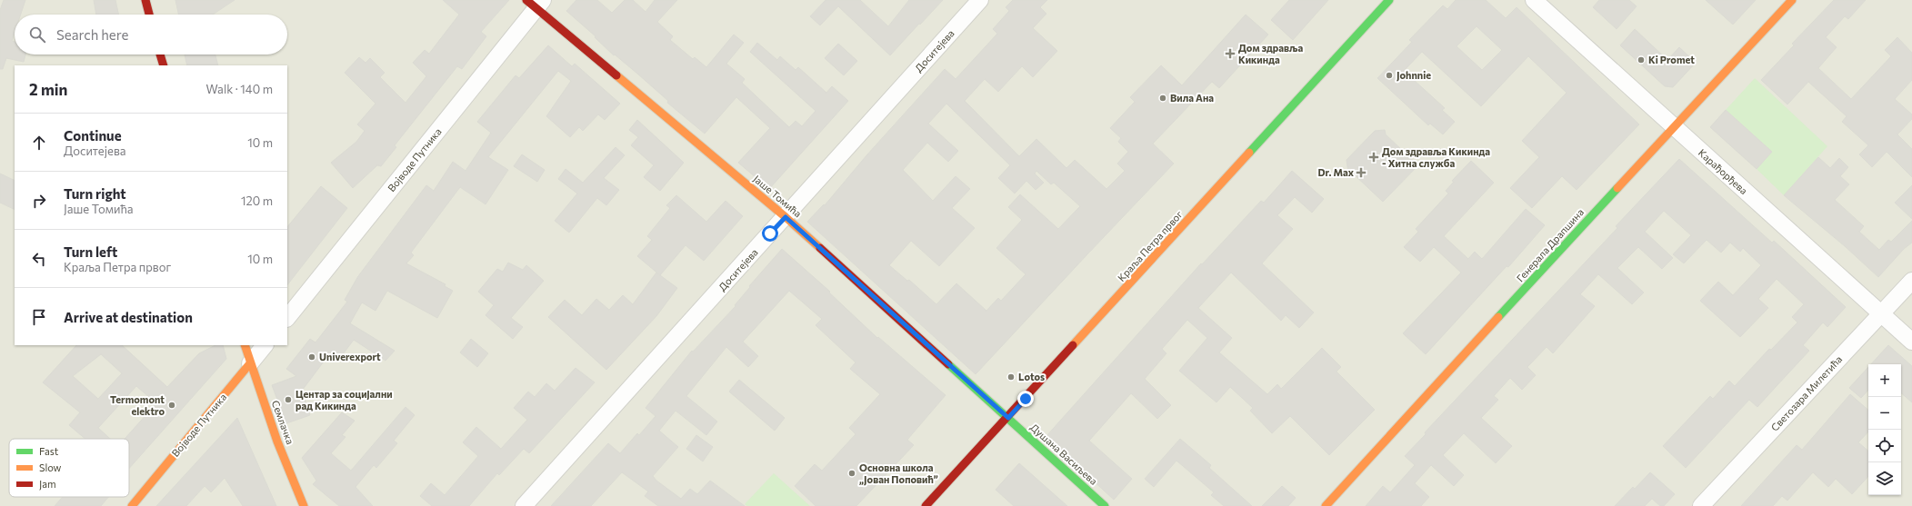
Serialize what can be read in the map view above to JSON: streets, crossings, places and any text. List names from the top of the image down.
{
  "streets": {
    "street": [
      "Доситејева",
      "Војводе Путника",
      "Карађорђева",
      "Јаше Томића",
      "Генерала Драпшина",
      "Краља Петра првог",
      "Светозара Милетића",
      "Семлачка",
      "Душана Васиљева"
    ]
  },
  "crossings": [
    ["Доситејева", "Јаше Томића"],
    ["Војводе Путника", "Јаше Томића"],
    ["Војводе Путника", "Семлачка"],
    ["Карађорђева", "Генерала Драпшина"],
    ["Карађорђева", "Светозара Милетића"],
    ["Јаше Томића", "Краља Петра првог"],
    ["Јаше Томића", "Душана Васиљева"],
    ["Краља Петра првог", "Душана Васиљева"]
  ],
  "places": {
    "health": ["Дом здравља Кикинда", "Дом здравља Кикинда - Хитна служба", "Dr. Max"],
    "other": [
      "Ki Promet",
      "Johnnie",
      "Вила Ана",
      "Univerexport",
      "Lotos",
      "Центар за социјални рад Кикинда",
      "Termomont elektro",
      "Основна школа „Јован Поповић”"
    ]
  },
  "legend": ["Fast", "Slow", "Jam"],
  "page": {
    "search": "Search here",
    "heading": ["2 min", "Walk · 140 m"],
    "list": [
      ["Continue", "Доситејева", "10 m"],
      ["Turn right", "Јаше Томића", "120 m"],
      ["Turn left", "Краља Петра првог", "10 m"],
      "Arrive at destination"
    ],
    "map_buttons": ["+", "−"]
  }
}
